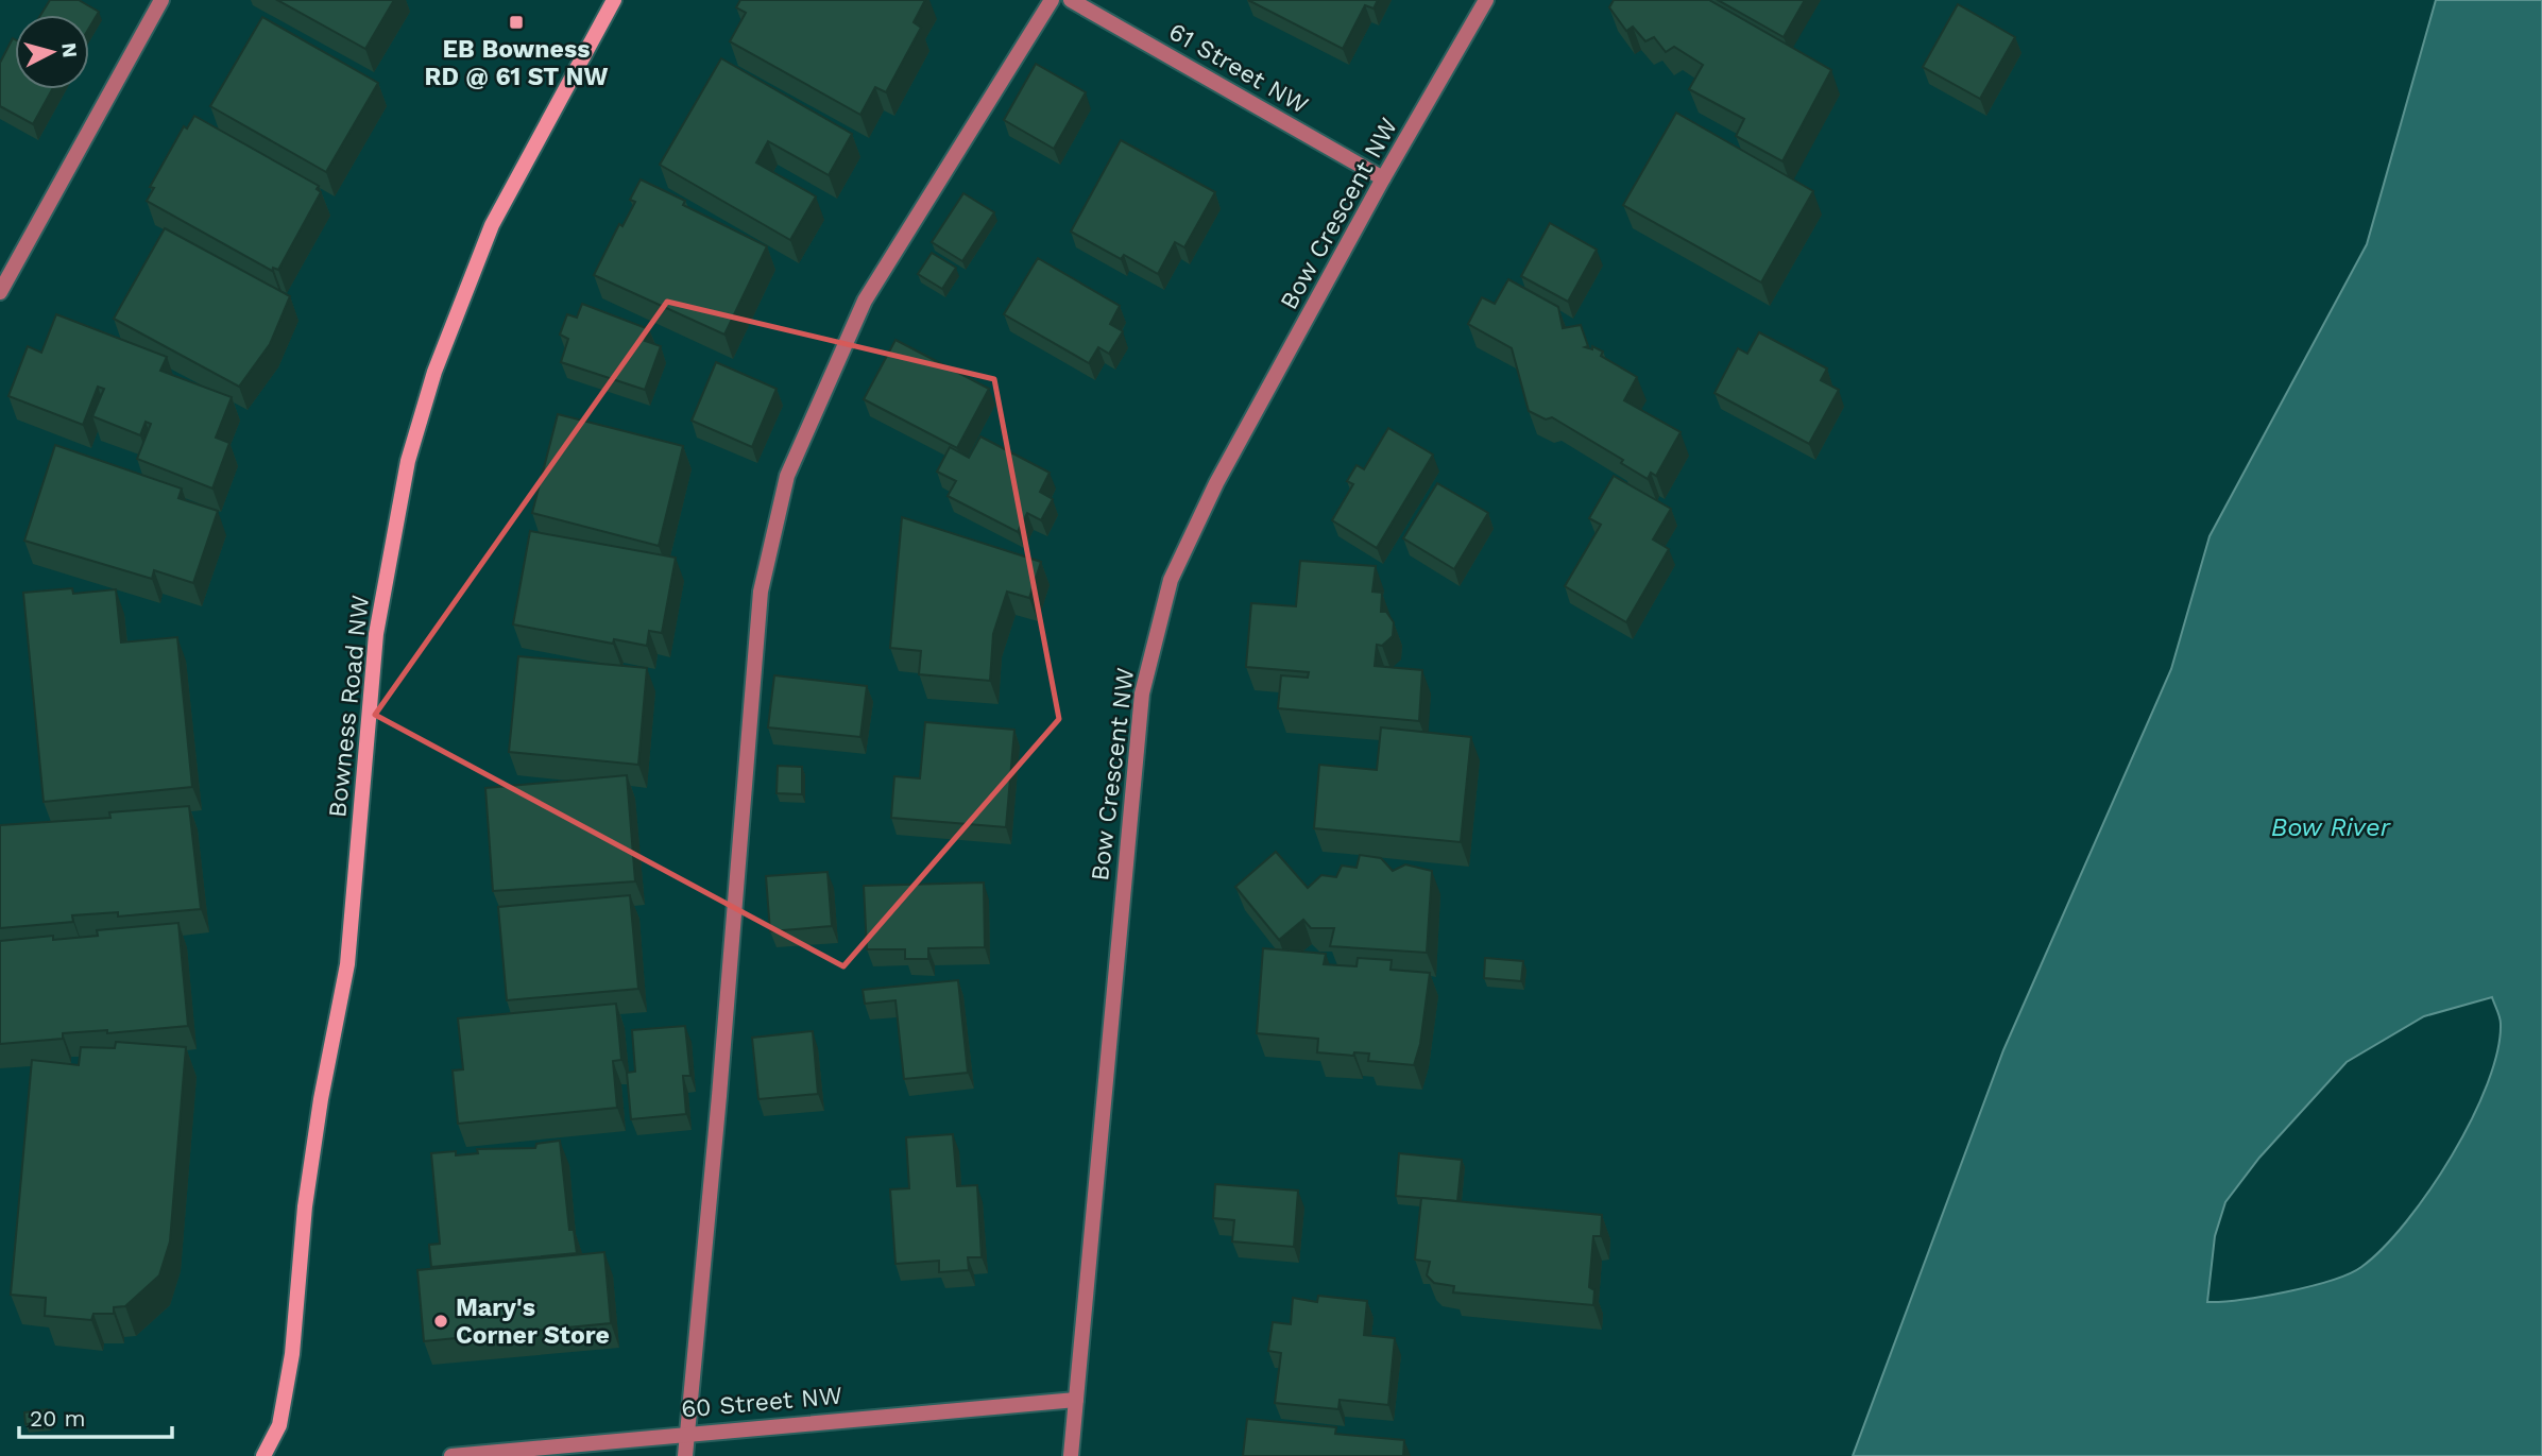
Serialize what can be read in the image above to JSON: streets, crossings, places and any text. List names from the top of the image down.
{
  "streets": {
    "street": [
      "61 Street NW",
      "Bow Crescent NW",
      "Bowness Road NW",
      "60 Street NW"
    ]
  },
  "crossings": [
    ["61 Street NW", "Bow Crescent NW"],
    ["Bow Crescent NW", "60 Street NW"]
  ],
  "water": ["Bow River"],
  "places": {
    "transit": ["EB Bowness RD @ 61 ST NW"],
    "other": ["Mary's Corner Store"]
  },
  "scale_bar": "20 m",
  "north": "right"
}
